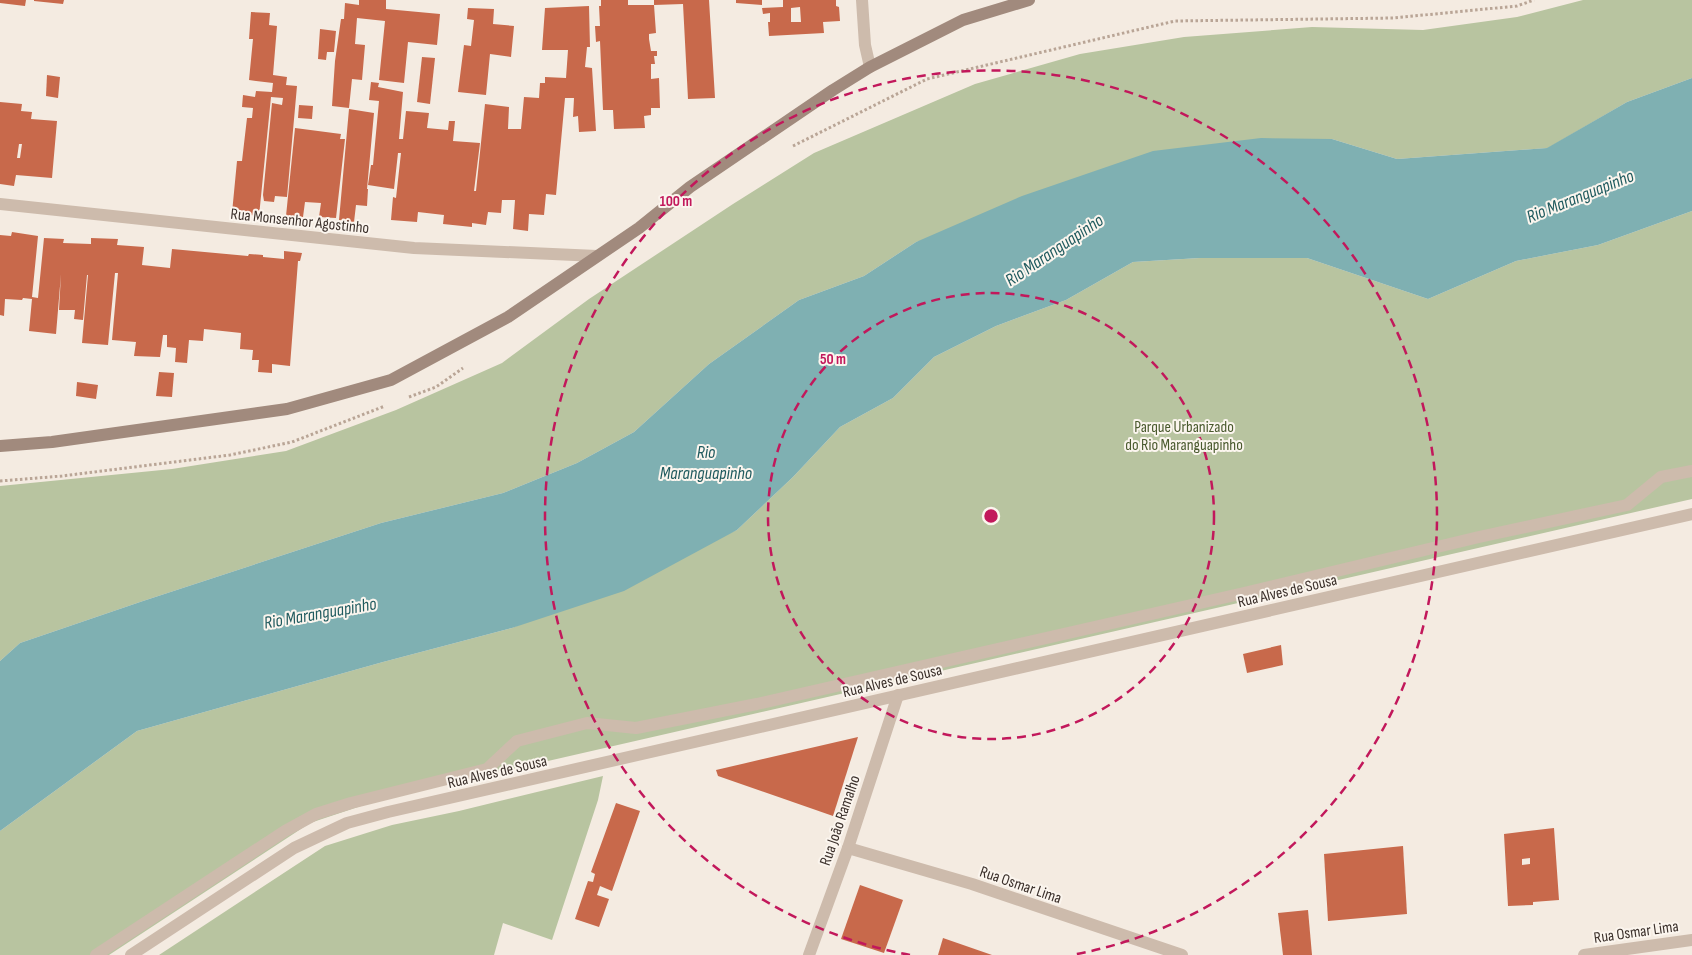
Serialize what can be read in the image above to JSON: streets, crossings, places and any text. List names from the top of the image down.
{
  "streets": {
    "street": [
      "Rua Monsenhor Agostinho",
      "Rua Alves de Sousa",
      "Rua João Ramalho",
      "Rua Osmar Lima"
    ]
  },
  "crossings": [
    ["Rua Alves de Sousa", "Rua João Ramalho"],
    ["Rua João Ramalho", "Rua Osmar Lima"]
  ],
  "water": ["Rio Maranguapinho"],
  "parks": ["Parque Urbanizado do Rio Maranguapinho"],
  "rings": ["100 m", "50 m"]
}
